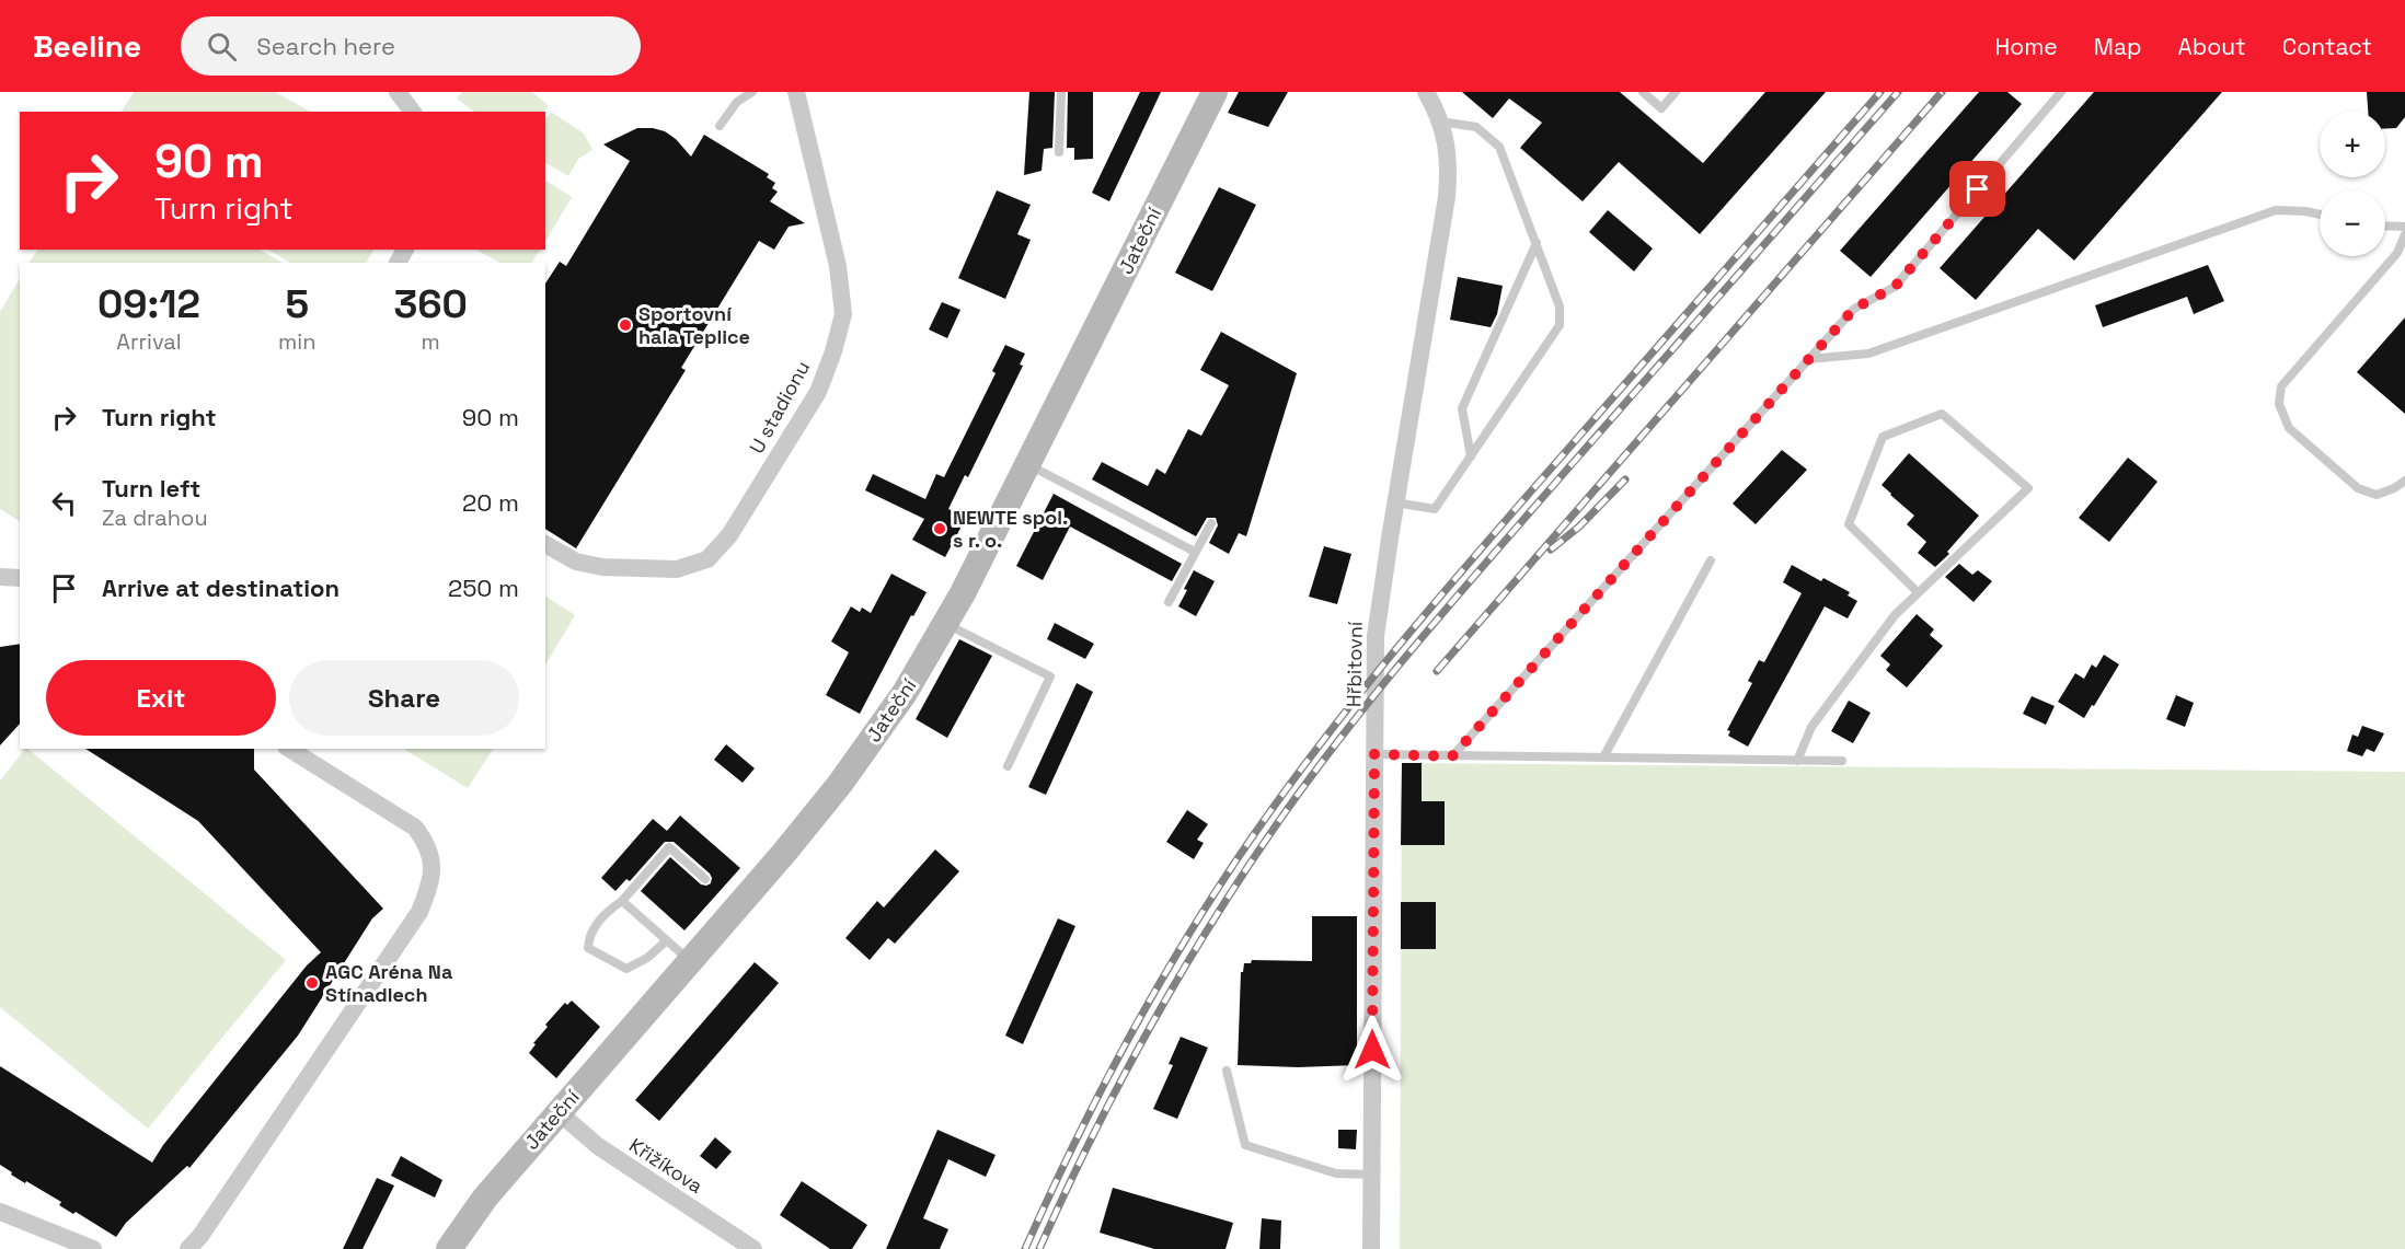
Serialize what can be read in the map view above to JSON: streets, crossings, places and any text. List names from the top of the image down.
{
  "streets": {
    "main road": ["Jateční"],
    "street": ["U stadionu", "Hřbitovní", "Křižíkova"]
  },
  "crossings": [
    ["Jateční", "Křižíkova"]
  ],
  "places": ["Sportovní hala Teplice", "NEWTE spol. s r. o.", "AGC Aréna Na Stínadlech"],
  "page": {
    "header": "Beeline",
    "search": "Search here",
    "nav": [
      "Home",
      "Map",
      "About",
      "Contact"
    ],
    "map_buttons": ["+", "−"],
    "turn": ["90 m", "Turn right"],
    "eta": [
      "09:12",
      "Arrival",
      "5",
      "min",
      "360",
      "m"
    ],
    "list": [
      {
        "name": "Turn right",
        "value": "90 m"
      },
      {
        "name": "Turn left",
        "note": "Za drahou",
        "value": "20 m"
      },
      {
        "name": "Arrive at destination",
        "value": "250 m"
      }
    ],
    "buttons": ["Exit", "Share"]
  }
}
